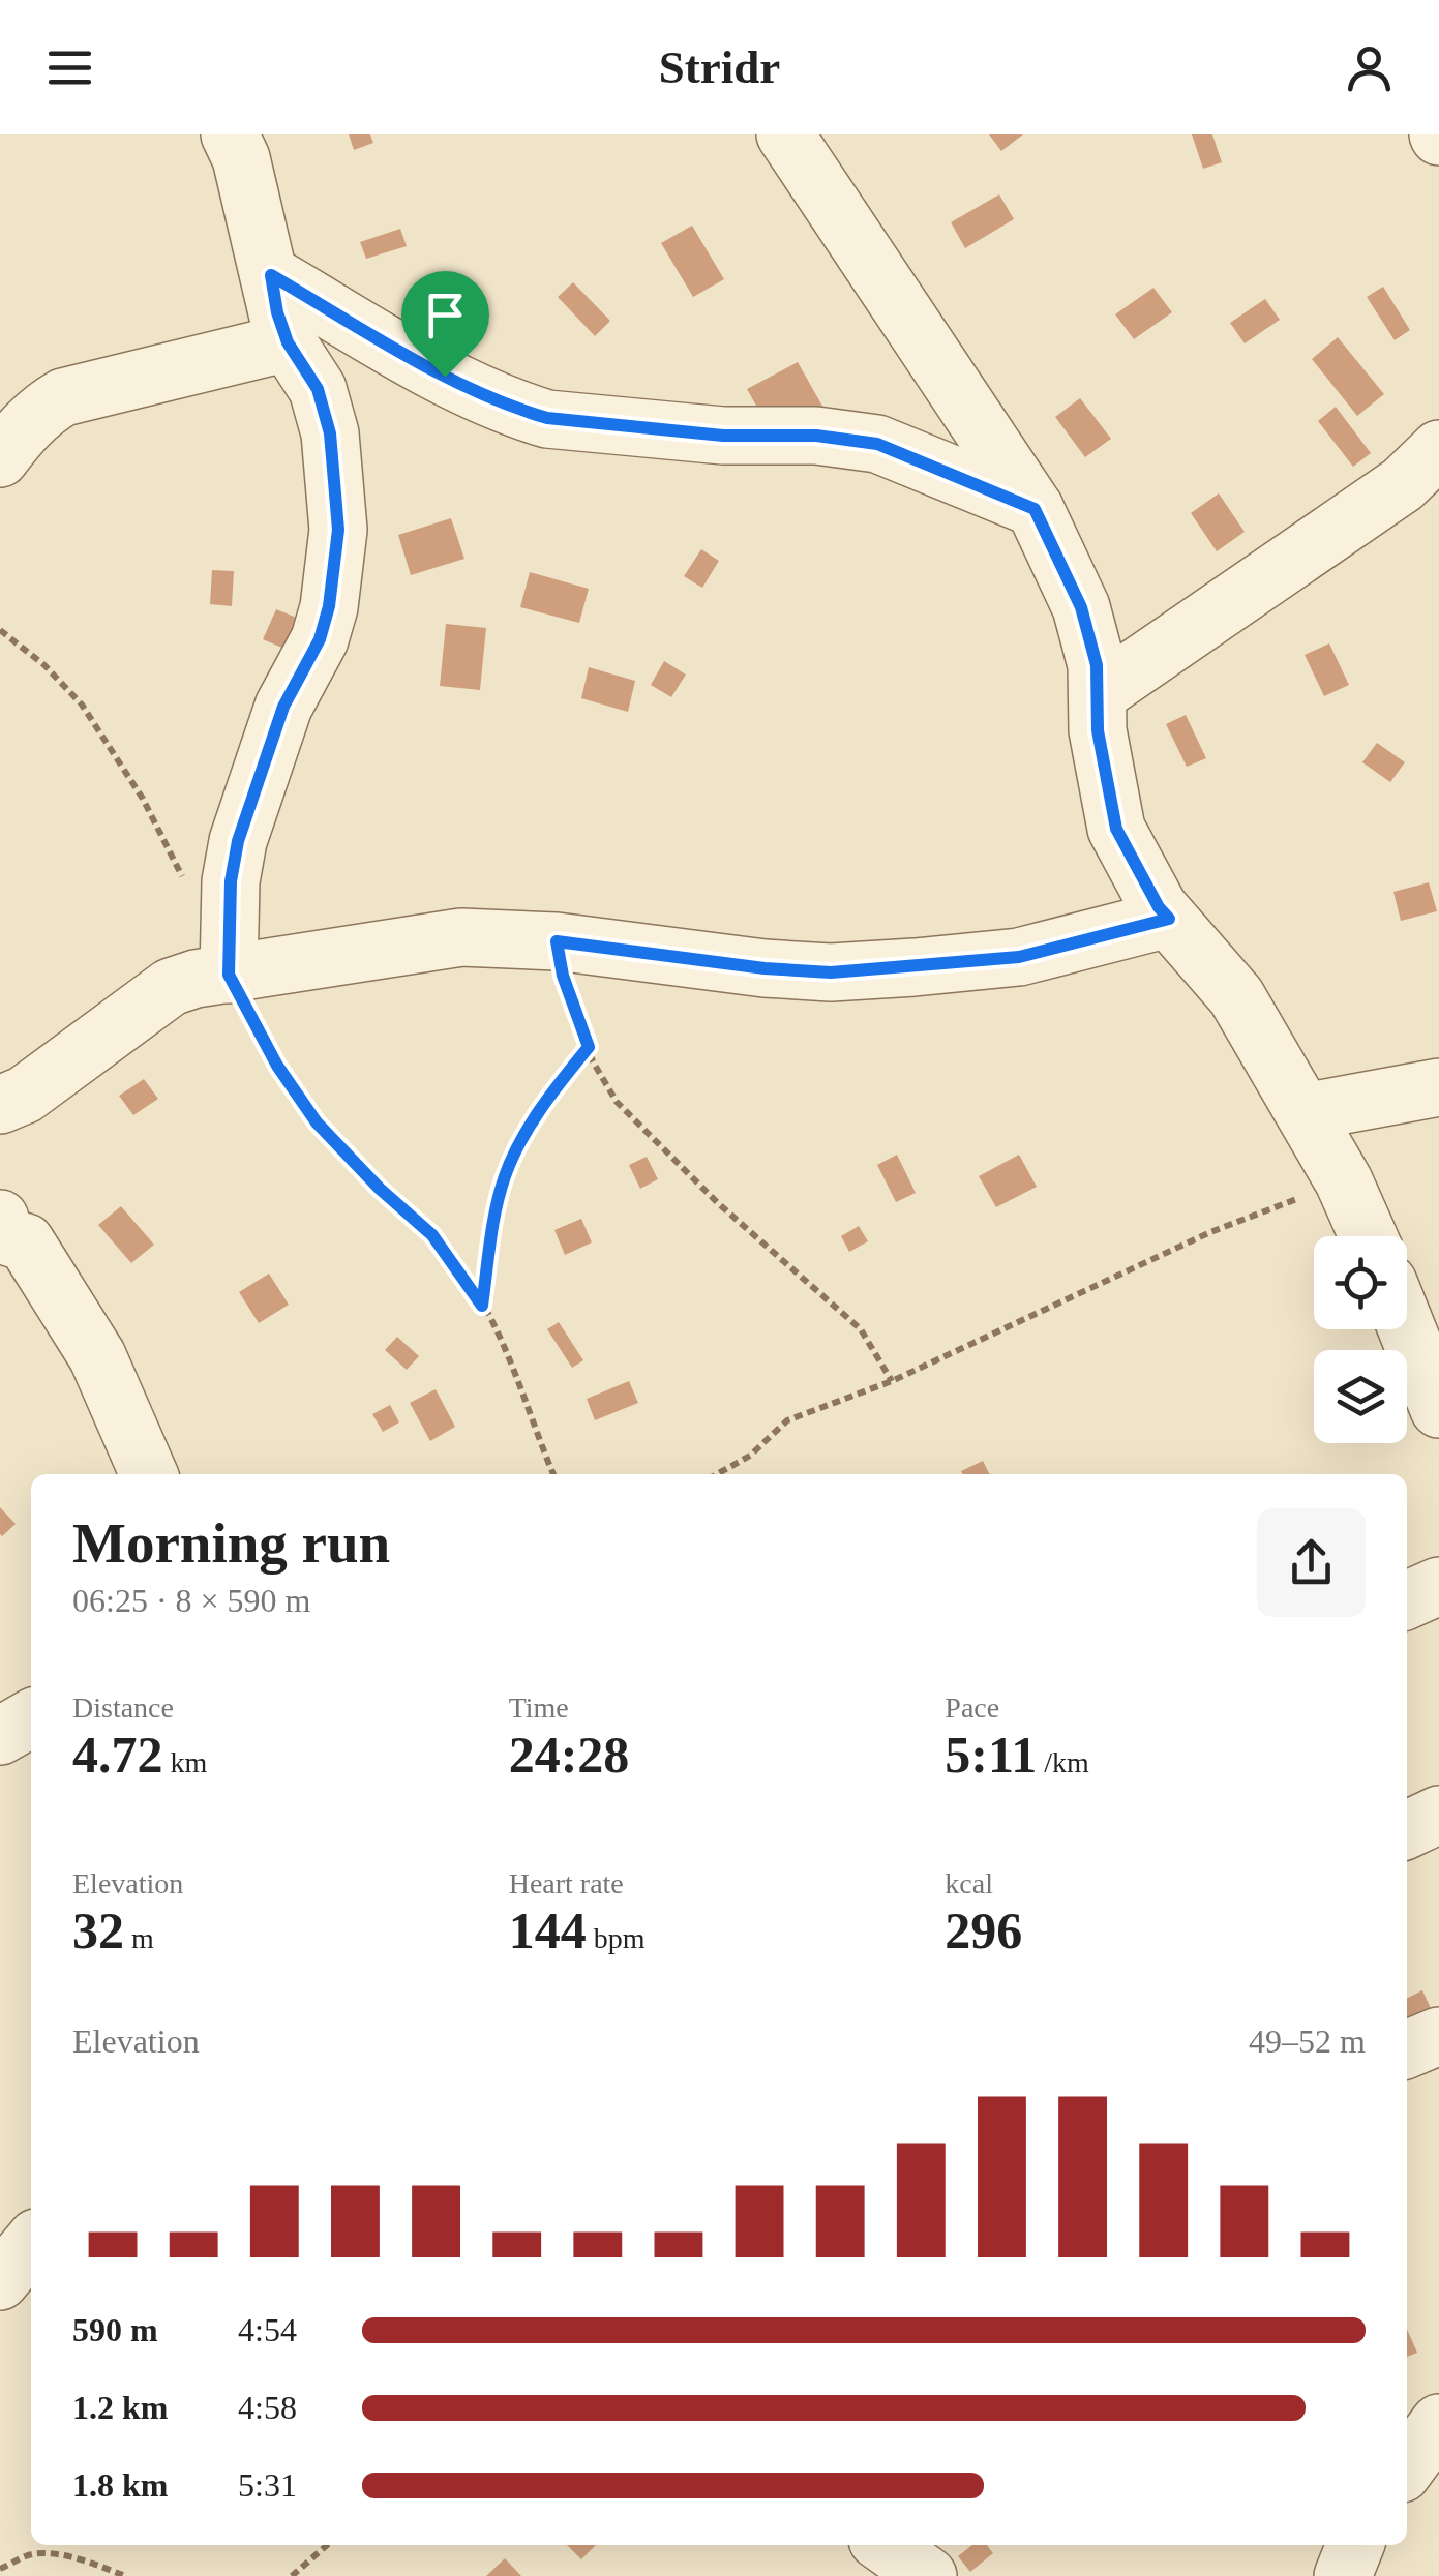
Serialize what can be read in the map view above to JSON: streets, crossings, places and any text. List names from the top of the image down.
{
  "page": {
    "header": "Stridr",
    "heading": ["Morning run", "06:25 · 8 × 590 m"],
    "stats": [
      ["Distance", "4.72 km"],
      ["Time", "24:28"],
      ["Pace", "5:11 /km"],
      ["Elevation", "32 m"],
      ["Heart rate", "144 bpm"],
      ["kcal", "296"]
    ],
    "chart": ["Elevation", "49–52 m"],
    "list": [
      {
        "name": "590 m",
        "note": "4:54"
      },
      {
        "name": "1.2 km",
        "note": "4:58"
      },
      {
        "name": "1.8 km",
        "note": "5:31"
      }
    ]
  }
}
